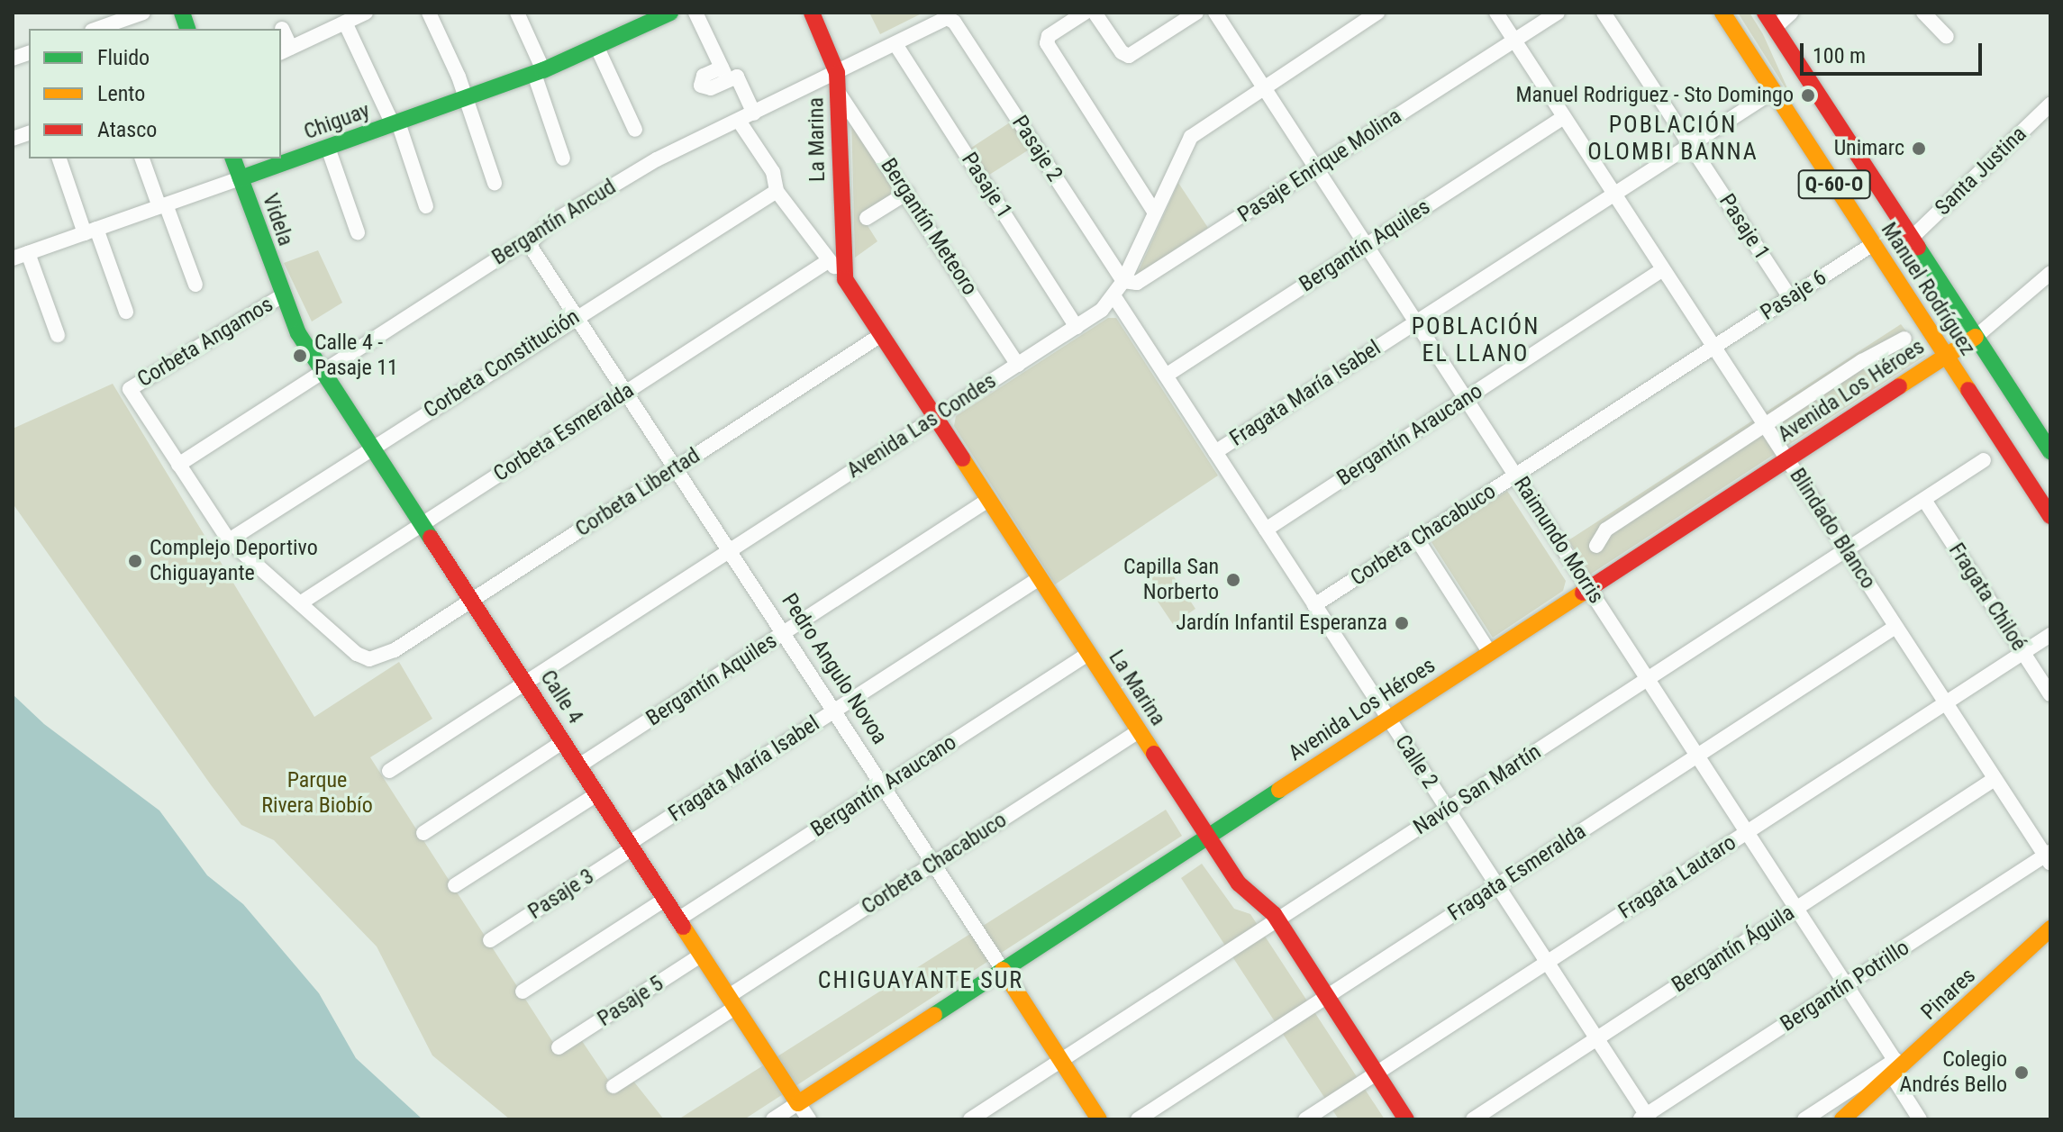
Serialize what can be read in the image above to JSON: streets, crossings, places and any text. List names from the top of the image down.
{
  "streets": {
    "street": [
      "Chiguay",
      "La Marina",
      "Pasaje 2",
      "Pasaje Enrique Molina",
      "Santa Justina",
      "Q-60-O",
      "Pasaje 1",
      "Videla",
      "Bergantín Ancud",
      "Bergantín Meteoro",
      "Bergantín Aquiles",
      "Manuel Rodríguez",
      "Pasaje 6",
      "Corbeta Angamos",
      "Corbeta Constitución",
      "Avenida Los Héroes",
      "Fragata María Isabel",
      "Avenida Las Condes",
      "Corbeta Esmeralda",
      "Bergantín Araucano",
      "Corbeta Libertad",
      "Blindado Blanco",
      "Corbeta Chacabuco",
      "Raimundo Morris",
      "Fragata Chiloé",
      "Pedro Angulo Novoa",
      "Calle 4",
      "Calle 2",
      "Navío San Martín",
      "Fragata Esmeralda",
      "Fragata Lautaro",
      "Pasaje 3",
      "Bergantín Águila",
      "Bergantín Potrillo",
      "Pinares",
      "Pasaje 5"
    ]
  },
  "crossings": [
    ["Chiguay", "Videla"],
    ["La Marina", "Bergantín Ancud"],
    ["La Marina", "Bergantín Meteoro"],
    ["La Marina", "Bergantín Aquiles"],
    ["La Marina", "Corbeta Constitución"],
    ["La Marina", "Avenida Los Héroes"],
    ["La Marina", "Fragata María Isabel"],
    ["La Marina", "Avenida Las Condes"],
    ["La Marina", "Corbeta Esmeralda"],
    ["La Marina", "Bergantín Araucano"],
    ["La Marina", "Corbeta Libertad"],
    ["La Marina", "Corbeta Chacabuco"],
    ["La Marina", "Navío San Martín"],
    ["La Marina", "Fragata Esmeralda"],
    ["La Marina", "Fragata Lautaro"],
    ["Pasaje 2", "Pasaje Enrique Molina"],
    ["Pasaje 2", "Bergantín Ancud"],
    ["Pasaje 2", "Avenida Las Condes"],
    ["Pasaje Enrique Molina", "Avenida Las Condes"],
    ["Pasaje Enrique Molina", "Blindado Blanco"],
    ["Pasaje Enrique Molina", "Raimundo Morris"],
    ["Santa Justina", "Manuel Rodríguez"],
    ["Pasaje 1", "Bergantín Ancud"],
    ["Pasaje 1", "Pasaje 6"],
    ["Pasaje 1", "Avenida Las Condes"],
    ["Videla", "Corbeta Angamos"],
    ["Videla", "Calle 4"],
    ["Bergantín Ancud", "Corbeta Angamos"],
    ["Bergantín Ancud", "Pedro Angulo Novoa"],
    ["Bergantín Ancud", "Calle 4"],
    ["Bergantín Meteoro", "Avenida Las Condes"],
    ["Bergantín Aquiles", "Blindado Blanco"],
    ["Bergantín Aquiles", "Raimundo Morris"],
    ["Bergantín Aquiles", "Pedro Angulo Novoa"],
    ["Bergantín Aquiles", "Calle 4"],
    ["Bergantín Aquiles", "Calle 2"],
    ["Manuel Rodríguez", "Pasaje 6"],
    ["Manuel Rodríguez", "Avenida Los Héroes"],
    ["Pasaje 6", "Blindado Blanco"],
    ["Pasaje 6", "Corbeta Chacabuco"],
    ["Corbeta Angamos", "Calle 4"],
    ["Corbeta Constitución", "Pedro Angulo Novoa"],
    ["Corbeta Constitución", "Calle 4"],
    ["Avenida Los Héroes", "Blindado Blanco"],
    ["Avenida Los Héroes", "Raimundo Morris"],
    ["Avenida Los Héroes", "Pedro Angulo Novoa"],
    ["Avenida Los Héroes", "Calle 4"],
    ["Avenida Los Héroes", "Calle 2"],
    ["Fragata María Isabel", "Blindado Blanco"],
    ["Fragata María Isabel", "Raimundo Morris"],
    ["Fragata María Isabel", "Pedro Angulo Novoa"],
    ["Fragata María Isabel", "Calle 4"],
    ["Fragata María Isabel", "Calle 2"],
    ["Fragata María Isabel", "Pasaje 3"],
    ["Avenida Las Condes", "Raimundo Morris"],
    ["Avenida Las Condes", "Pedro Angulo Novoa"],
    ["Avenida Las Condes", "Calle 4"],
    ["Avenida Las Condes", "Calle 2"],
    ["Corbeta Esmeralda", "Corbeta Libertad"],
    ["Corbeta Esmeralda", "Pedro Angulo Novoa"],
    ["Corbeta Esmeralda", "Calle 4"],
    ["Bergantín Araucano", "Blindado Blanco"],
    ["Bergantín Araucano", "Raimundo Morris"],
    ["Bergantín Araucano", "Pedro Angulo Novoa"],
    ["Bergantín Araucano", "Calle 4"],
    ["Bergantín Araucano", "Calle 2"],
    ["Corbeta Libertad", "Pedro Angulo Novoa"],
    ["Corbeta Libertad", "Calle 4"],
    ["Blindado Blanco", "Corbeta Chacabuco"],
    ["Blindado Blanco", "Navío San Martín"],
    ["Blindado Blanco", "Fragata Esmeralda"],
    ["Blindado Blanco", "Fragata Lautaro"],
    ["Blindado Blanco", "Bergantín Águila"],
    ["Blindado Blanco", "Bergantín Potrillo"],
    ["Corbeta Chacabuco", "Raimundo Morris"],
    ["Corbeta Chacabuco", "Pedro Angulo Novoa"],
    ["Corbeta Chacabuco", "Calle 4"],
    ["Corbeta Chacabuco", "Calle 2"],
    ["Raimundo Morris", "Navío San Martín"],
    ["Raimundo Morris", "Fragata Esmeralda"],
    ["Raimundo Morris", "Fragata Lautaro"],
    ["Raimundo Morris", "Bergantín Águila"],
    ["Raimundo Morris", "Bergantín Potrillo"],
    ["Raimundo Morris", "Pinares"],
    ["Fragata Chiloé", "Navío San Martín"],
    ["Fragata Chiloé", "Fragata Lautaro"],
    ["Pedro Angulo Novoa", "Navío San Martín"],
    ["Calle 4", "Pasaje 3"],
    ["Calle 4", "Pasaje 5"],
    ["Calle 2", "Navío San Martín"],
    ["Calle 2", "Fragata Esmeralda"],
    ["Calle 2", "Fragata Lautaro"],
    ["Calle 2", "Bergantín Águila"],
    ["Calle 2", "Bergantín Potrillo"]
  ],
  "districts": ["POBLACIÓN OLOMBI BANNA", "POBLACIÓN EL LLANO", "CHIGUAYANTE SUR"],
  "parks": ["Parque Rivera Biobío"],
  "places": [
    "Manuel Rodriguez - Sto Domingo",
    "Unimarc",
    "Calle 4 - Pasaje 11",
    "Complejo Deportivo Chiguayante",
    "Capilla San Norberto",
    "Jardín Infantil Esperanza",
    "Colegio Andrés Bello"
  ],
  "legend": ["Fluido", "Lento", "Atasco"],
  "scale_bar": "100 m"
}
